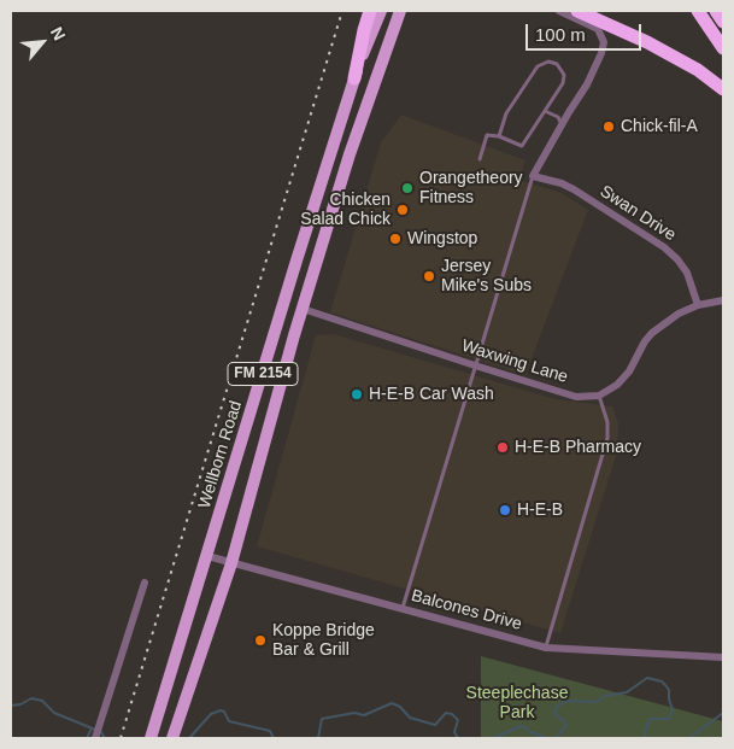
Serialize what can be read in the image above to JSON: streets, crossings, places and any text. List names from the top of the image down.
{
  "streets": {
    "main road": ["FM 2154", "Wellborn Road"],
    "street": ["Swan Drive", "Waxwing Lane", "Balcones Drive"]
  },
  "crossings": [
    ["Waxwing Lane", "FM 2154"],
    ["FM 2154", "Balcones Drive"],
    ["Wellborn Road", "Balcones Drive"]
  ],
  "parks": ["Steeplechase Park"],
  "places": [
    "Chick-fil-A",
    "Orangetheory Fitness",
    "Chicken Salad Chick",
    "Wingstop",
    "Jersey Mike's Subs",
    "H-E-B Car Wash",
    "H-E-B Pharmacy",
    "H-E-B",
    "Koppe Bridge Bar & Grill"
  ],
  "scale_bar": "100 m",
  "north": "top right"
}
